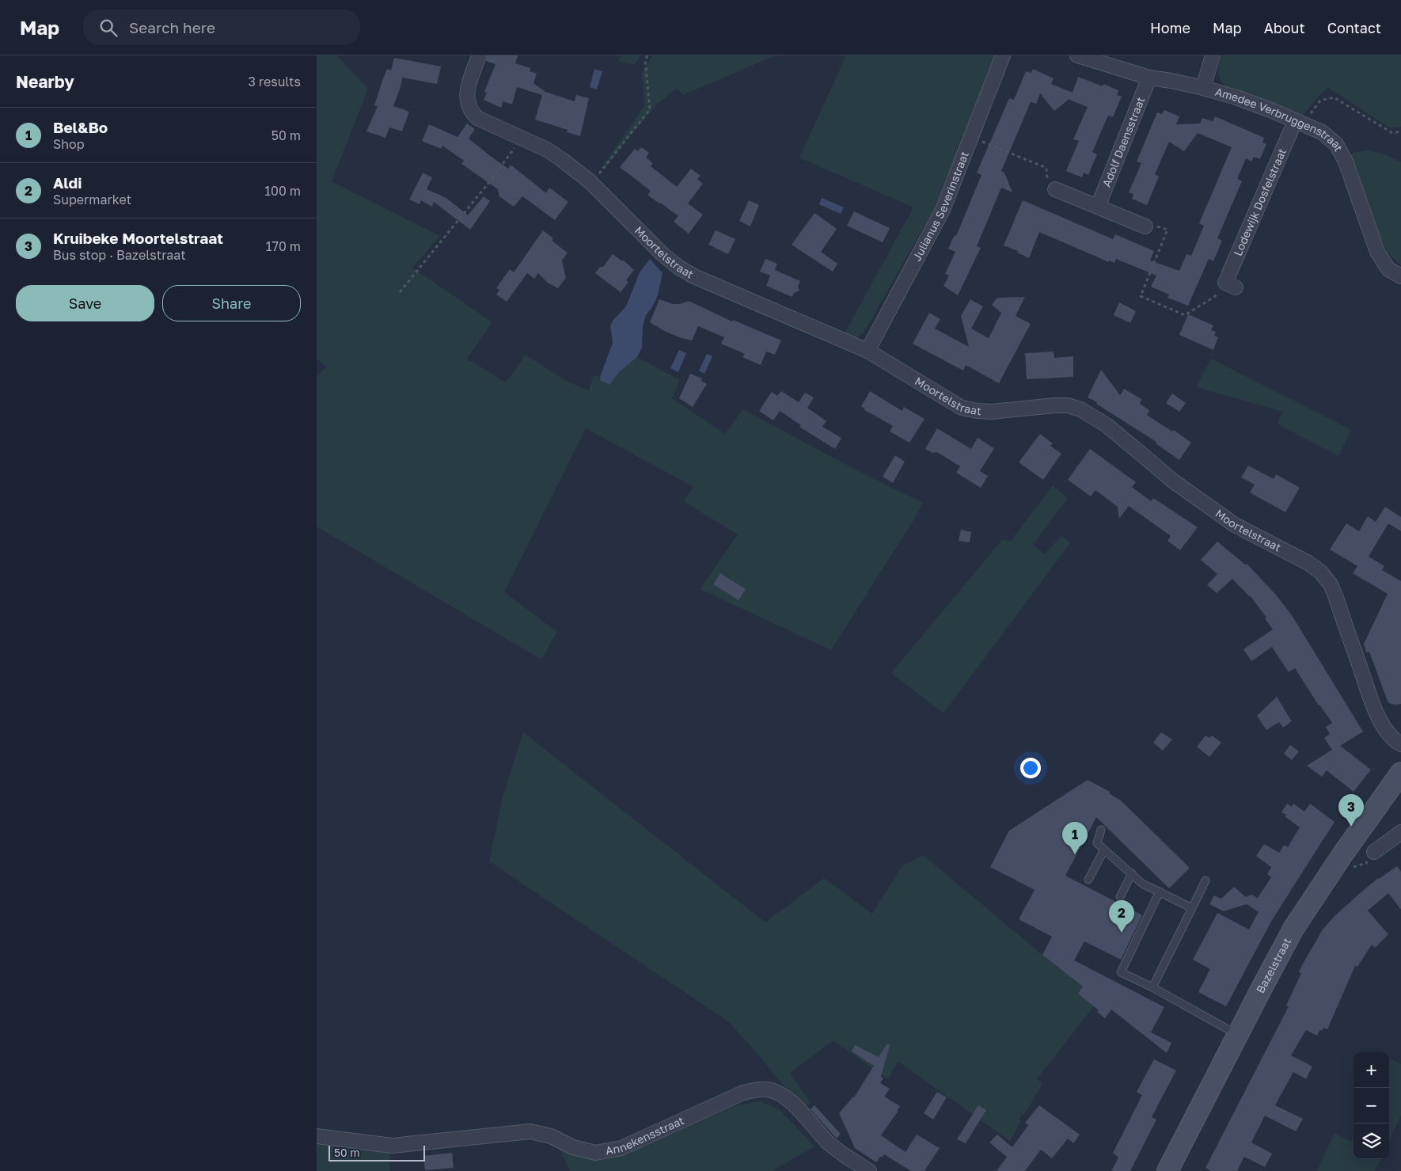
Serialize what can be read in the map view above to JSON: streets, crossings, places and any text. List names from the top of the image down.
{
  "streets": {
    "main road": ["Bazelstraat"],
    "street": [
      "Amedee Verbruggenstraat",
      "Adolf Daensstraat",
      "Lodewijk Dosfelstraat",
      "Julianus Severinstraat",
      "Moortelstraat",
      "Annekensstraat"
    ]
  },
  "crossings": [
    ["Amedee Verbruggenstraat", "Adolf Daensstraat"],
    ["Amedee Verbruggenstraat", "Lodewijk Dosfelstraat"],
    ["Julianus Severinstraat", "Moortelstraat"]
  ],
  "scale_bar": "50 m",
  "page": {
    "header": "Map",
    "search": "Search here",
    "nav": [
      "Home",
      "Map",
      "About",
      "Contact"
    ],
    "heading": ["Nearby", "3 results"],
    "list": [
      {
        "mark": "1",
        "name": "Bel&Bo",
        "note": "Shop",
        "value": "50 m"
      },
      {
        "mark": "2",
        "name": "Aldi",
        "note": "Supermarket",
        "value": "100 m"
      },
      {
        "mark": "3",
        "name": "Kruibeke Moortelstraat",
        "note": "Bus stop · Bazelstraat",
        "value": "170 m"
      }
    ],
    "buttons": ["Save", "Share"],
    "pins": ["3", "1", "2"],
    "map_buttons": ["+", "−"],
    "scale": "50 m"
  }
}
